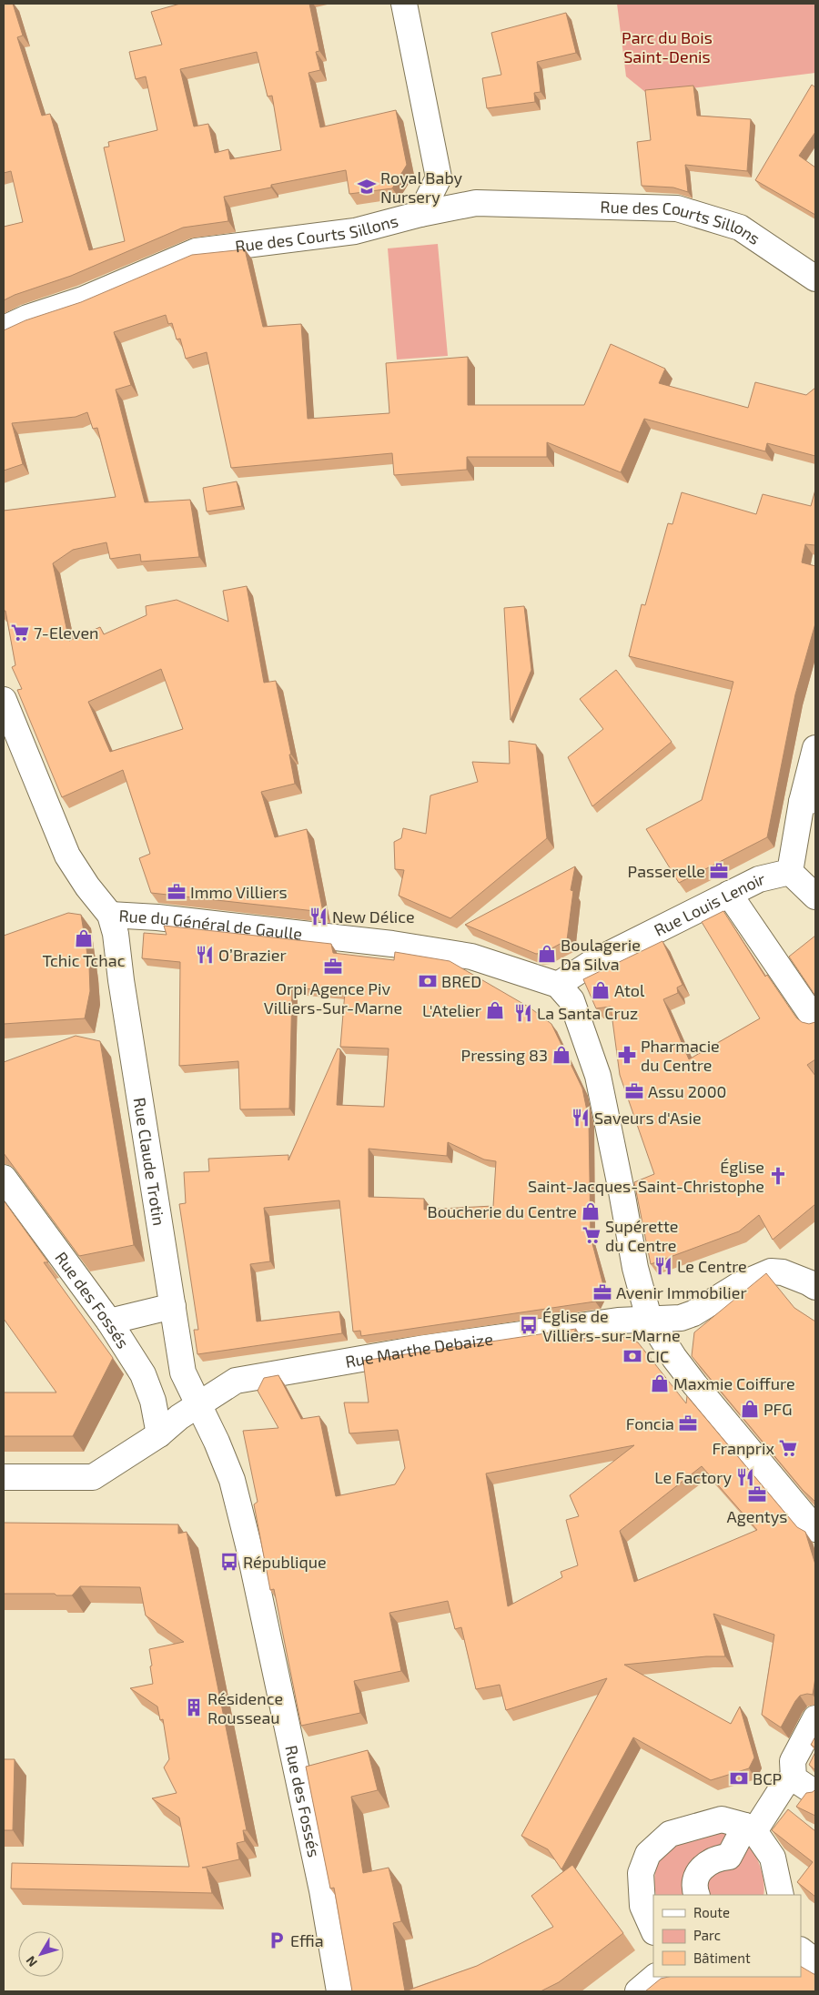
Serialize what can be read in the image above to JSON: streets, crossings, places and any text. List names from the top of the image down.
{
  "streets": {
    "street": [
      "Rue des Courts Sillons",
      "Rue Louis Lenoir",
      "Rue du Général de Gaulle",
      "Rue Claude Trotin",
      "Rue des Fossés",
      "Rue Marthe Debaize"
    ]
  },
  "crossings": [
    ["Rue Louis Lenoir", "Rue du Général de Gaulle"],
    ["Rue du Général de Gaulle", "Rue Claude Trotin"],
    ["Rue Claude Trotin", "Rue des Fossés"],
    ["Rue Claude Trotin", "Rue Marthe Debaize"],
    ["Rue des Fossés", "Rue Marthe Debaize"]
  ],
  "parks": ["Parc du Bois Saint-Denis"],
  "places": {
    "school or university": ["Royal Baby Nursery"],
    "supermarket": ["7-Eleven", "Supérette du Centre", "Franprix"],
    "office": [
      "Passerelle",
      "Immo Villiers",
      "Orpi Agence Piv Villiers-Sur-Marne",
      "Assu 2000",
      "Avenir Immobilier",
      "Foncia",
      "Agentys"
    ],
    "restaurant": [
      "New Délice",
      "O’Brazier",
      "La Santa Cruz",
      "Saveurs d'Asie",
      "Le Centre",
      "Le Factory"
    ],
    "shop": [
      "Tchic Tchac",
      "Boulagerie Da Silva",
      "Atol",
      "L'Atelier",
      "Pressing 83",
      "Boucherie du Centre",
      "Maxmie Coiffure",
      "PFG"
    ],
    "bank": ["BRED", "CIC", "BCP"],
    "pharmacy": ["Pharmacie du Centre"],
    "church": ["Église Saint-Jacques-Saint-Christophe"],
    "bus stop": ["Église de Villiers-sur-Marne", "République"],
    "building": ["Résidence Rousseau"],
    "parking": ["Effia"]
  },
  "legend": ["Route", "Parc", "Bâtiment"],
  "north": "bottom left"
}
